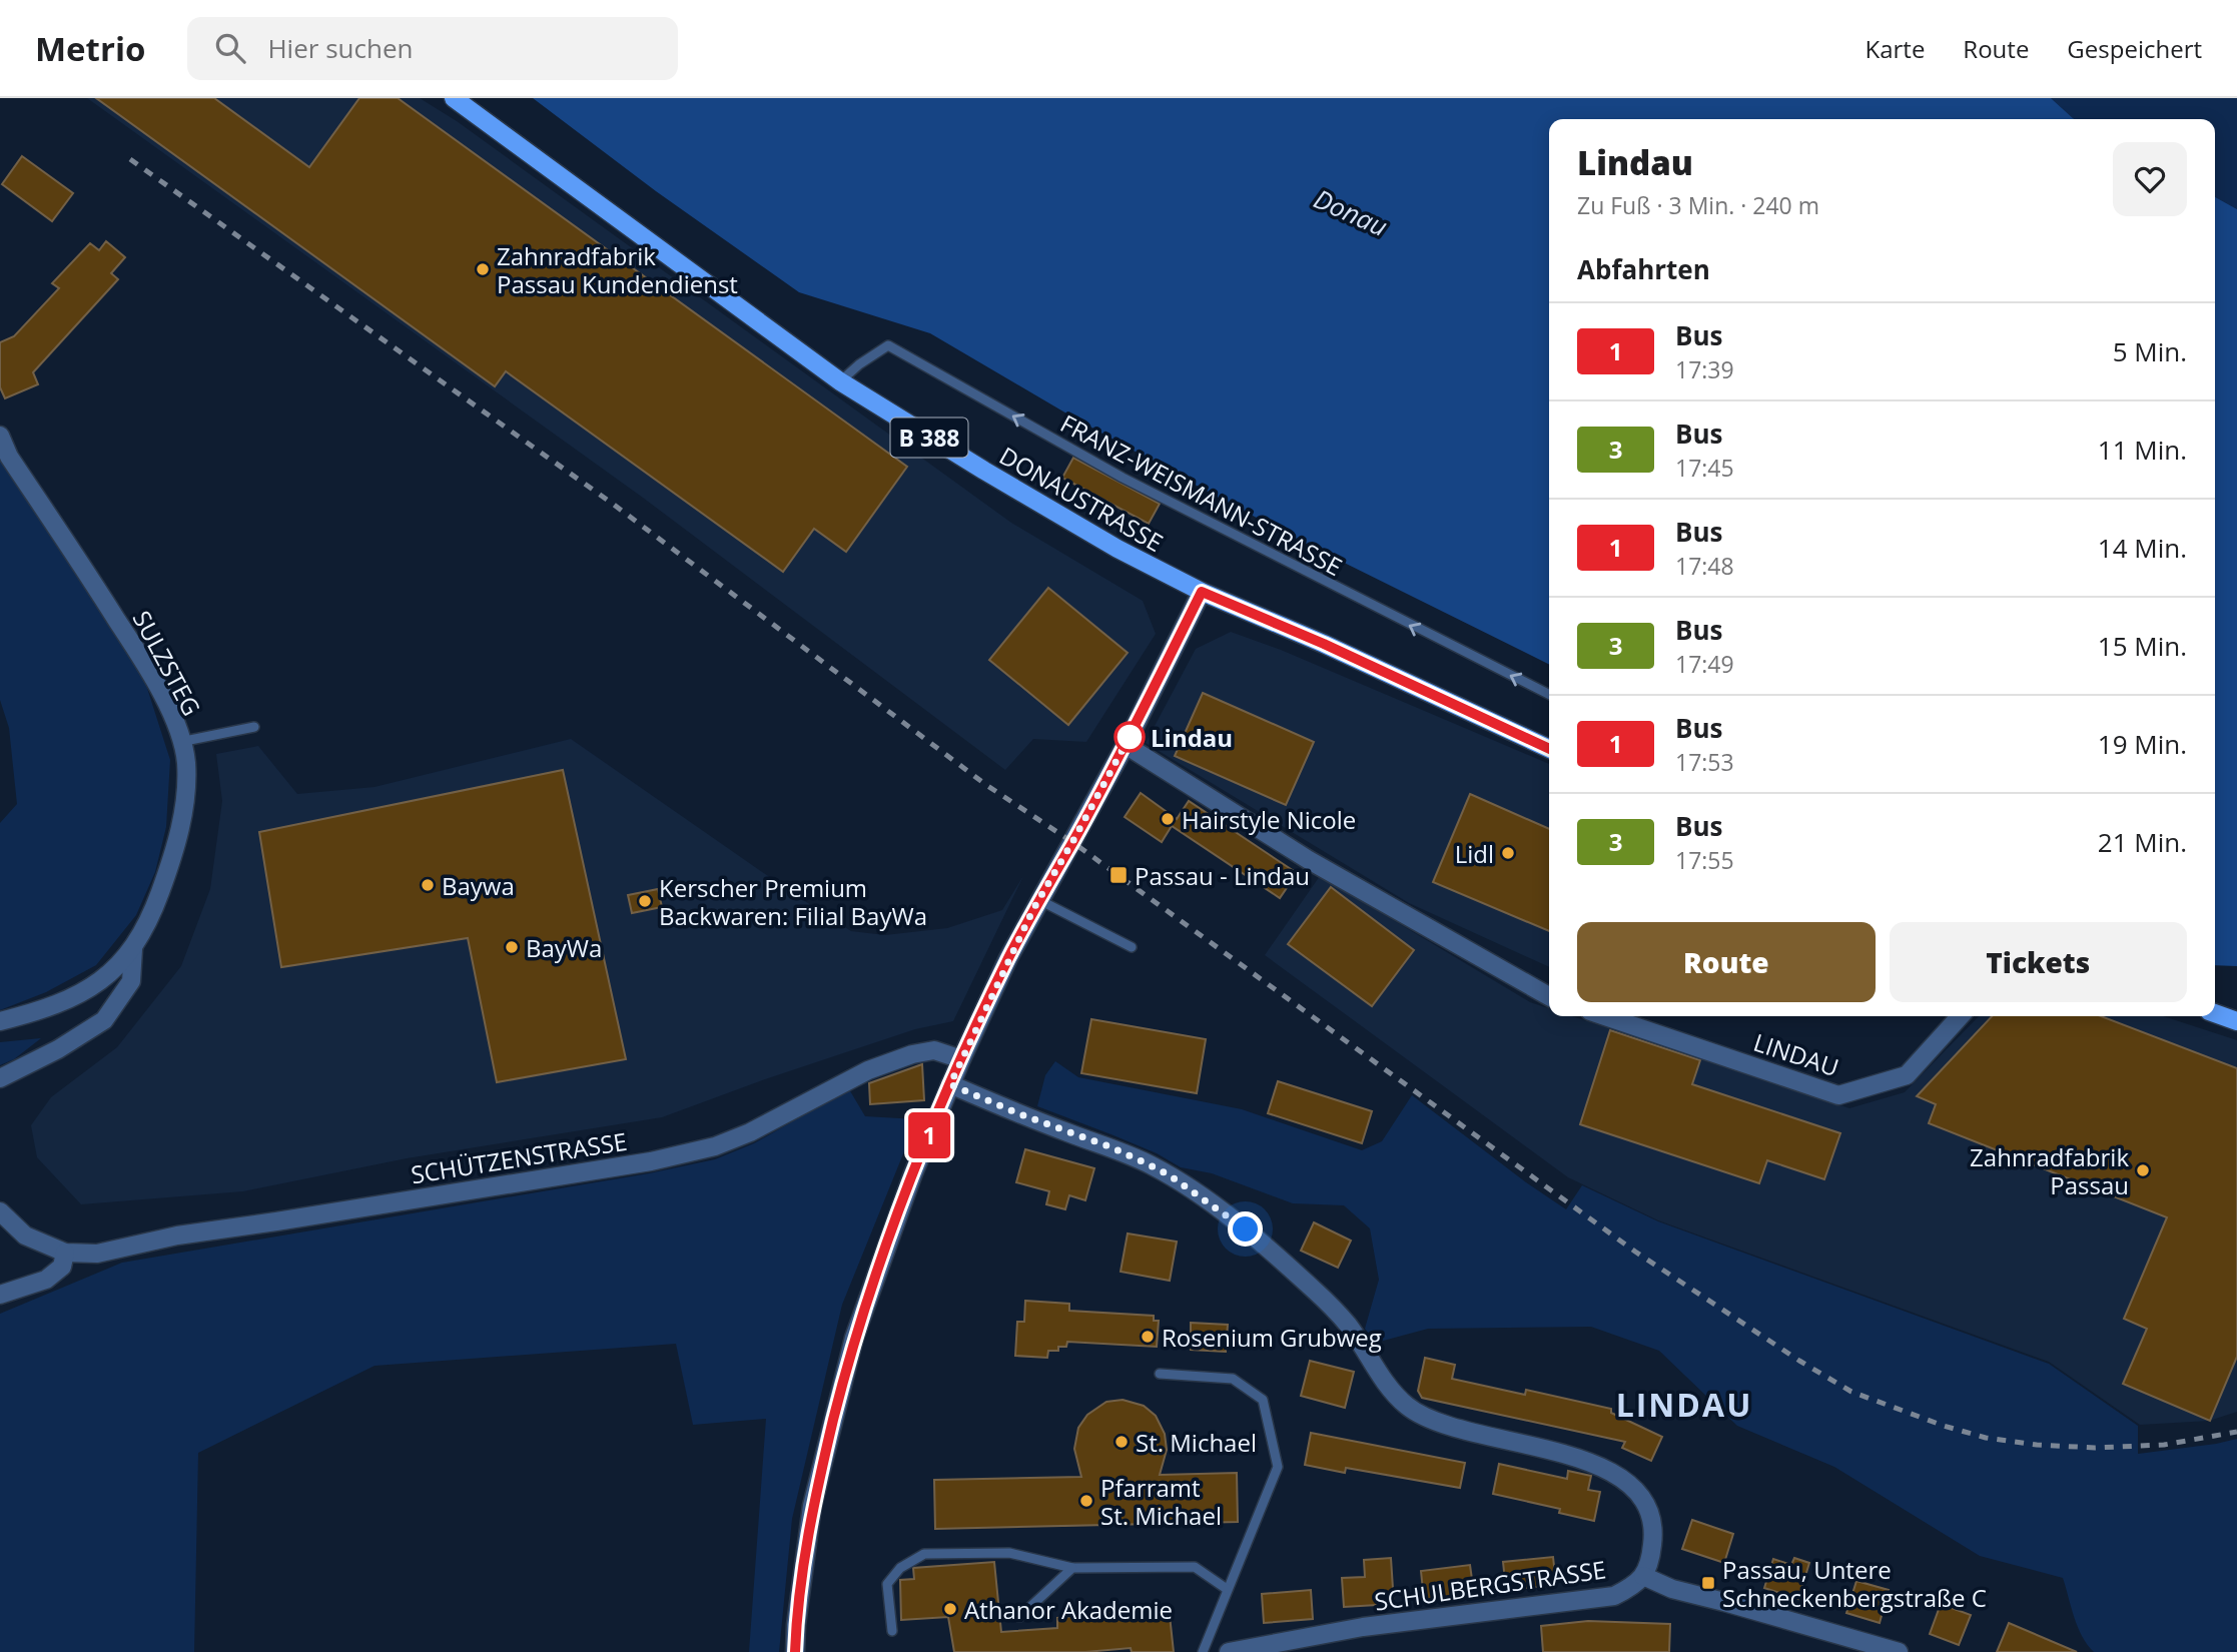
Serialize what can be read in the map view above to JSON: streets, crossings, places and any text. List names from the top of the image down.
{
  "streets": {
    "main road": ["B 388", "DONAUSTRASSE"],
    "street": [
      "SULZSTEG",
      "LINDAU",
      "SCHÜTZENSTRASSE",
      "SCHULBERGSTRASSE"
    ],
    "lane": ["FRANZ-WEISMANN-STRASSE"]
  },
  "crossings": [
    ["FRANZ-WEISMANN-STRASSE", "DONAUSTRASSE"]
  ],
  "one_way": ["FRANZ-WEISMANN-STRASSE"],
  "districts": ["LINDAU"],
  "water": ["Donau"],
  "places": {
    "other": [
      "Zahnradfabrik Passau Kundendienst",
      "Lindau",
      "Hairstyle Nicole",
      "Lidl",
      "Baywa",
      "Kerscher Premium Backwaren: Filial BayWa",
      "BayWa",
      "Zahnradfabrik Passau",
      "Rosenium Grubweg",
      "St. Michael",
      "Pfarramt St. Michael",
      "Athanor Akademie"
    ],
    "transit": ["Passau - Lindau", "Passau, Untere Schneckenbergstraße C"]
  },
  "lines": ["bus line 1"],
  "page": {
    "header": "Metrio",
    "search": "Hier suchen",
    "nav": ["Karte", "Route", "Gespeichert"],
    "on_map": "1",
    "heading": [
      ["Lindau", "Zu Fuß · 3 Min. · 240 m"],
      "Abfahrten"
    ],
    "list": [
      {
        "mark": "1",
        "name": "Bus",
        "note": "17:39",
        "value": "5 Min."
      },
      {
        "mark": "3",
        "name": "Bus",
        "note": "17:45",
        "value": "11 Min."
      },
      {
        "mark": "1",
        "name": "Bus",
        "note": "17:48",
        "value": "14 Min."
      },
      {
        "mark": "3",
        "name": "Bus",
        "note": "17:49",
        "value": "15 Min."
      },
      {
        "mark": "1",
        "name": "Bus",
        "note": "17:53",
        "value": "19 Min."
      },
      {
        "mark": "3",
        "name": "Bus",
        "note": "17:55",
        "value": "21 Min."
      }
    ],
    "buttons": ["Route", "Tickets"]
  }
}
